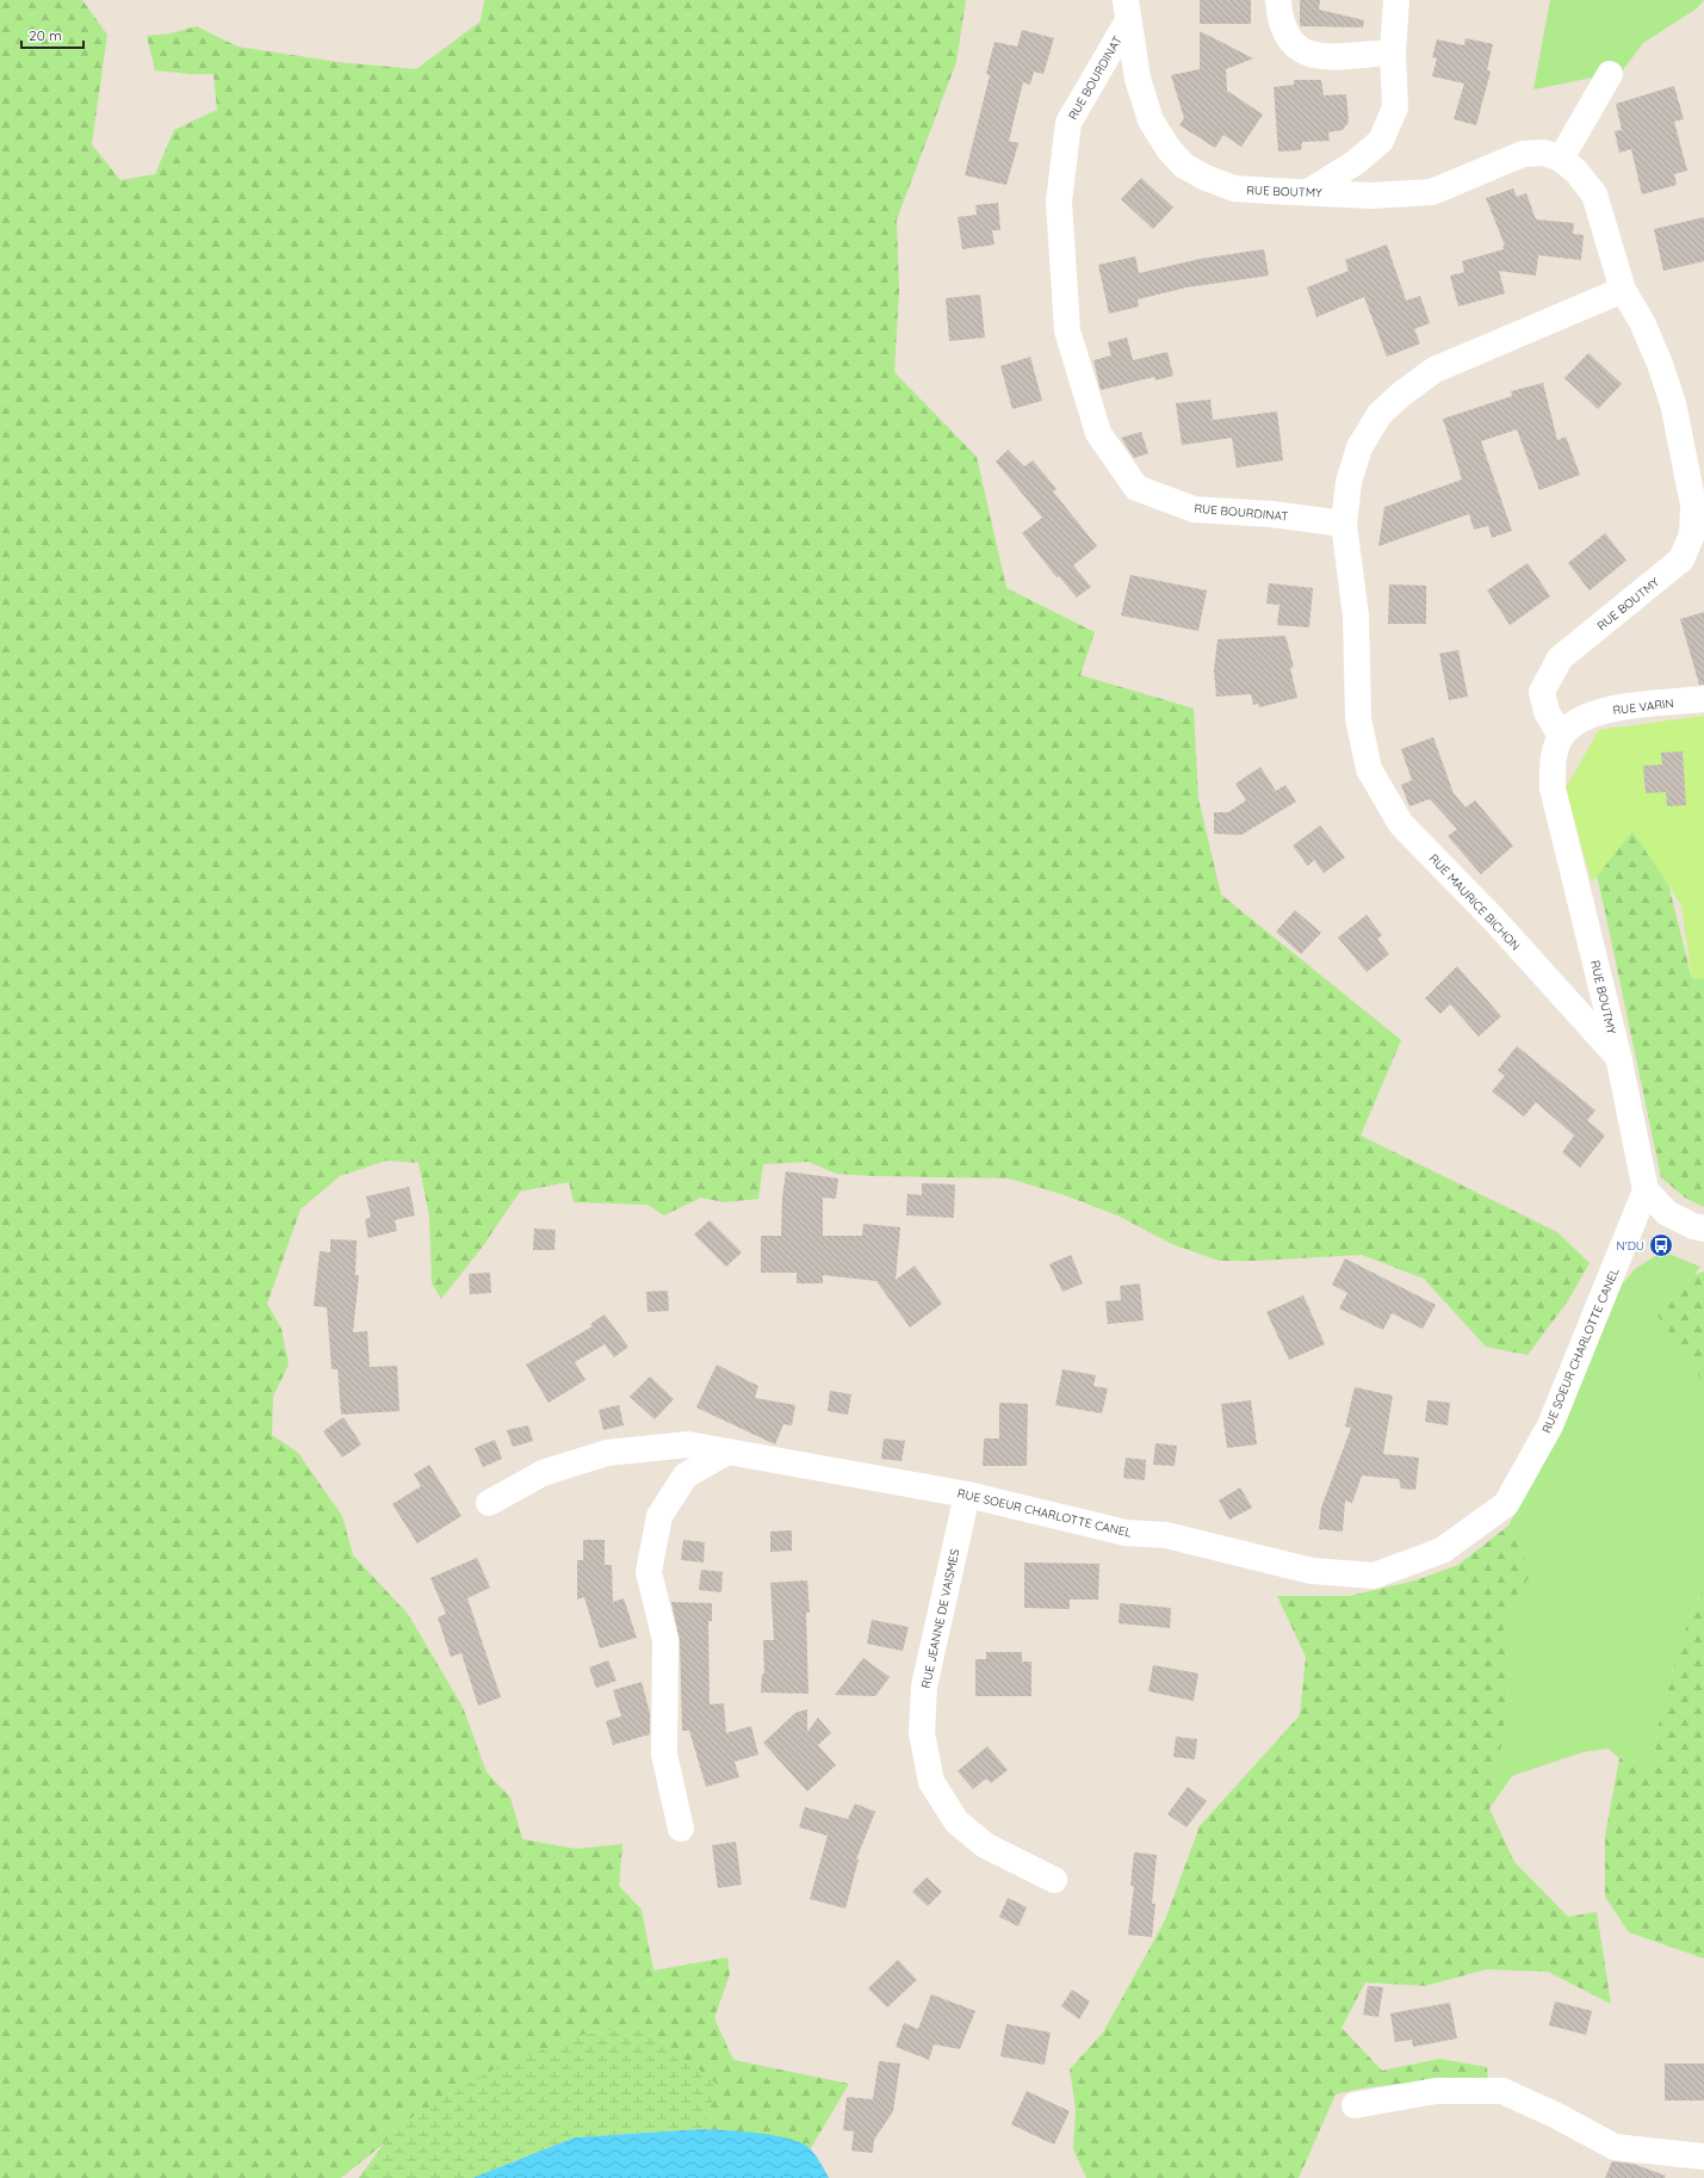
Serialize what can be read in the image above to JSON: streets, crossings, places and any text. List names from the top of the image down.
{
  "streets": {
    "street": [
      "RUE BOURDINAT",
      "RUE BOUTMY",
      "RUE VARIN",
      "RUE MAURICE BICHON",
      "RUE SOEUR CHARLOTTE CANEL",
      "RUE JEANNE DE VAISMES"
    ]
  },
  "crossings": [
    ["RUE BOURDINAT", "RUE BOUTMY"],
    ["RUE BOURDINAT", "RUE MAURICE BICHON"],
    ["RUE BOUTMY", "RUE VARIN"],
    ["RUE BOUTMY", "RUE MAURICE BICHON"],
    ["RUE SOEUR CHARLOTTE CANEL", "RUE JEANNE DE VAISMES"]
  ],
  "places": {
    "bus stop": ["N'DU"]
  },
  "scale_bar": "20 m"
}
